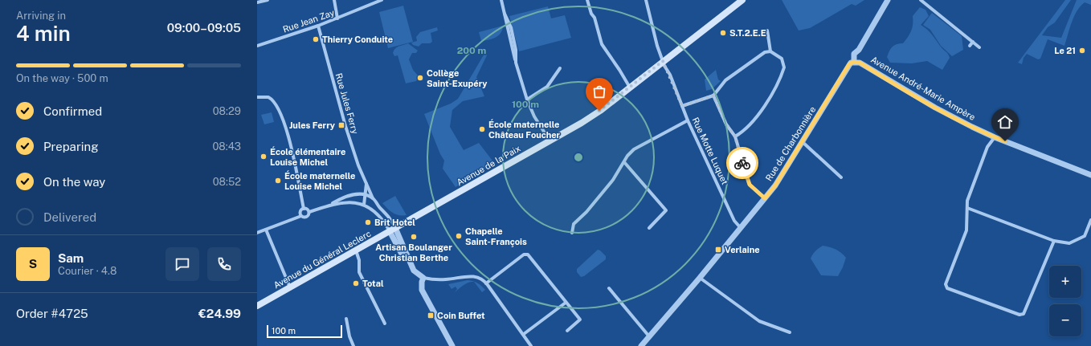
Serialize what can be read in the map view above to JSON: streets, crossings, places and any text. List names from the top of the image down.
{
  "streets": {
    "main road": ["Avenue de la Paix", "Avenue du Général Leclerc"],
    "street": [
      "Rue Jean Zay",
      "Avenue André-Marie Ampère",
      "Rue Jules Ferry",
      "Rue de Charbonnière",
      "Rue Motte Luquet"
    ]
  },
  "crossings": [
    ["Rue Jean Zay", "Rue Jules Ferry"],
    ["Avenue André-Marie Ampère", "Rue de Charbonnière"],
    ["Rue de Charbonnière", "Rue Motte Luquet"],
    ["Rue Motte Luquet", "Avenue de la Paix"],
    ["Avenue de la Paix", "Avenue du Général Leclerc"]
  ],
  "places": {
    "other": [
      "S.T.2.E.E",
      "Thierry Conduite",
      "Le 21",
      "Collège Saint-Exupéry",
      "École maternelle Château Foucher",
      "École élémentaire Louise Michel",
      "École maternelle Louise Michel",
      "Brit Hotel",
      "Chapelle Saint-François",
      "Artisan Boulanger Christian Berthe",
      "Total"
    ],
    "transit": ["Jules Ferry", "Verlaine", "Coin Buffet"]
  },
  "scale_bar": "100 m",
  "page": {
    "heading": ["4 min", "Arriving in", "09:00–09:05"],
    "panel": [
      "Sam",
      "Courier · 4.8",
      "Order #4725",
      "€24.99"
    ],
    "bar": "On the way · 500 m",
    "list": [
      ["Confirmed", "08:29"],
      ["Preparing", "08:43"],
      ["On the way", "08:52"],
      "Delivered"
    ],
    "round": "S",
    "map_buttons": ["+", "−"],
    "scale": "100 m"
  },
  "rings": ["200 m", "100 m"]
}
